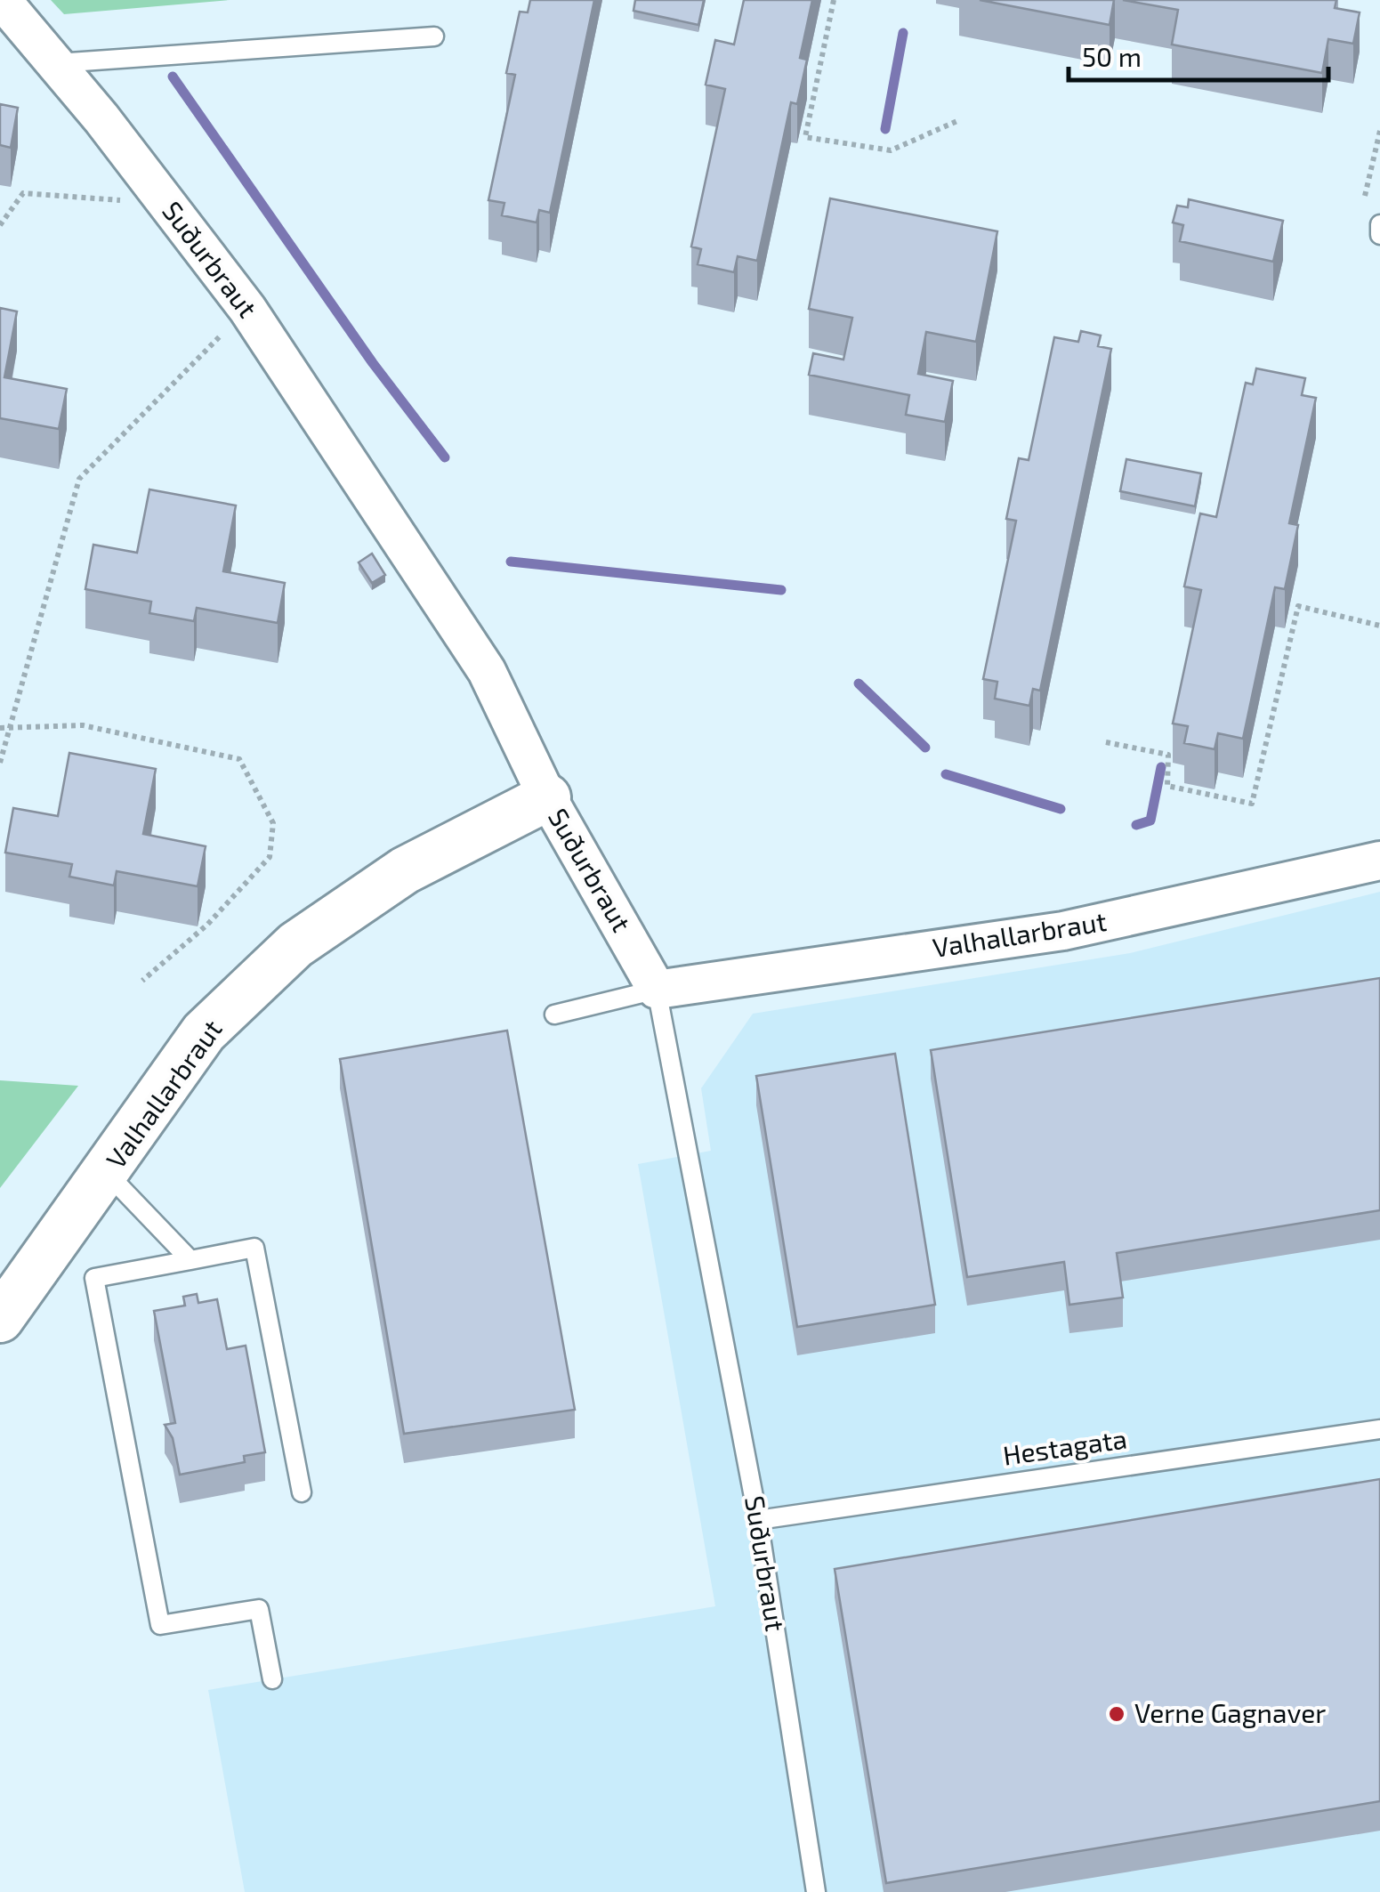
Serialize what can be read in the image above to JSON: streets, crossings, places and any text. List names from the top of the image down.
{
  "streets": {
    "street": ["Suðurbraut", "Valhallarbraut"],
    "lane": ["Hestagata"]
  },
  "crossings": [
    ["Suðurbraut", "Valhallarbraut"],
    ["Suðurbraut", "Hestagata"]
  ],
  "places": ["Verne Gagnaver"],
  "scale_bar": "50 m"
}
